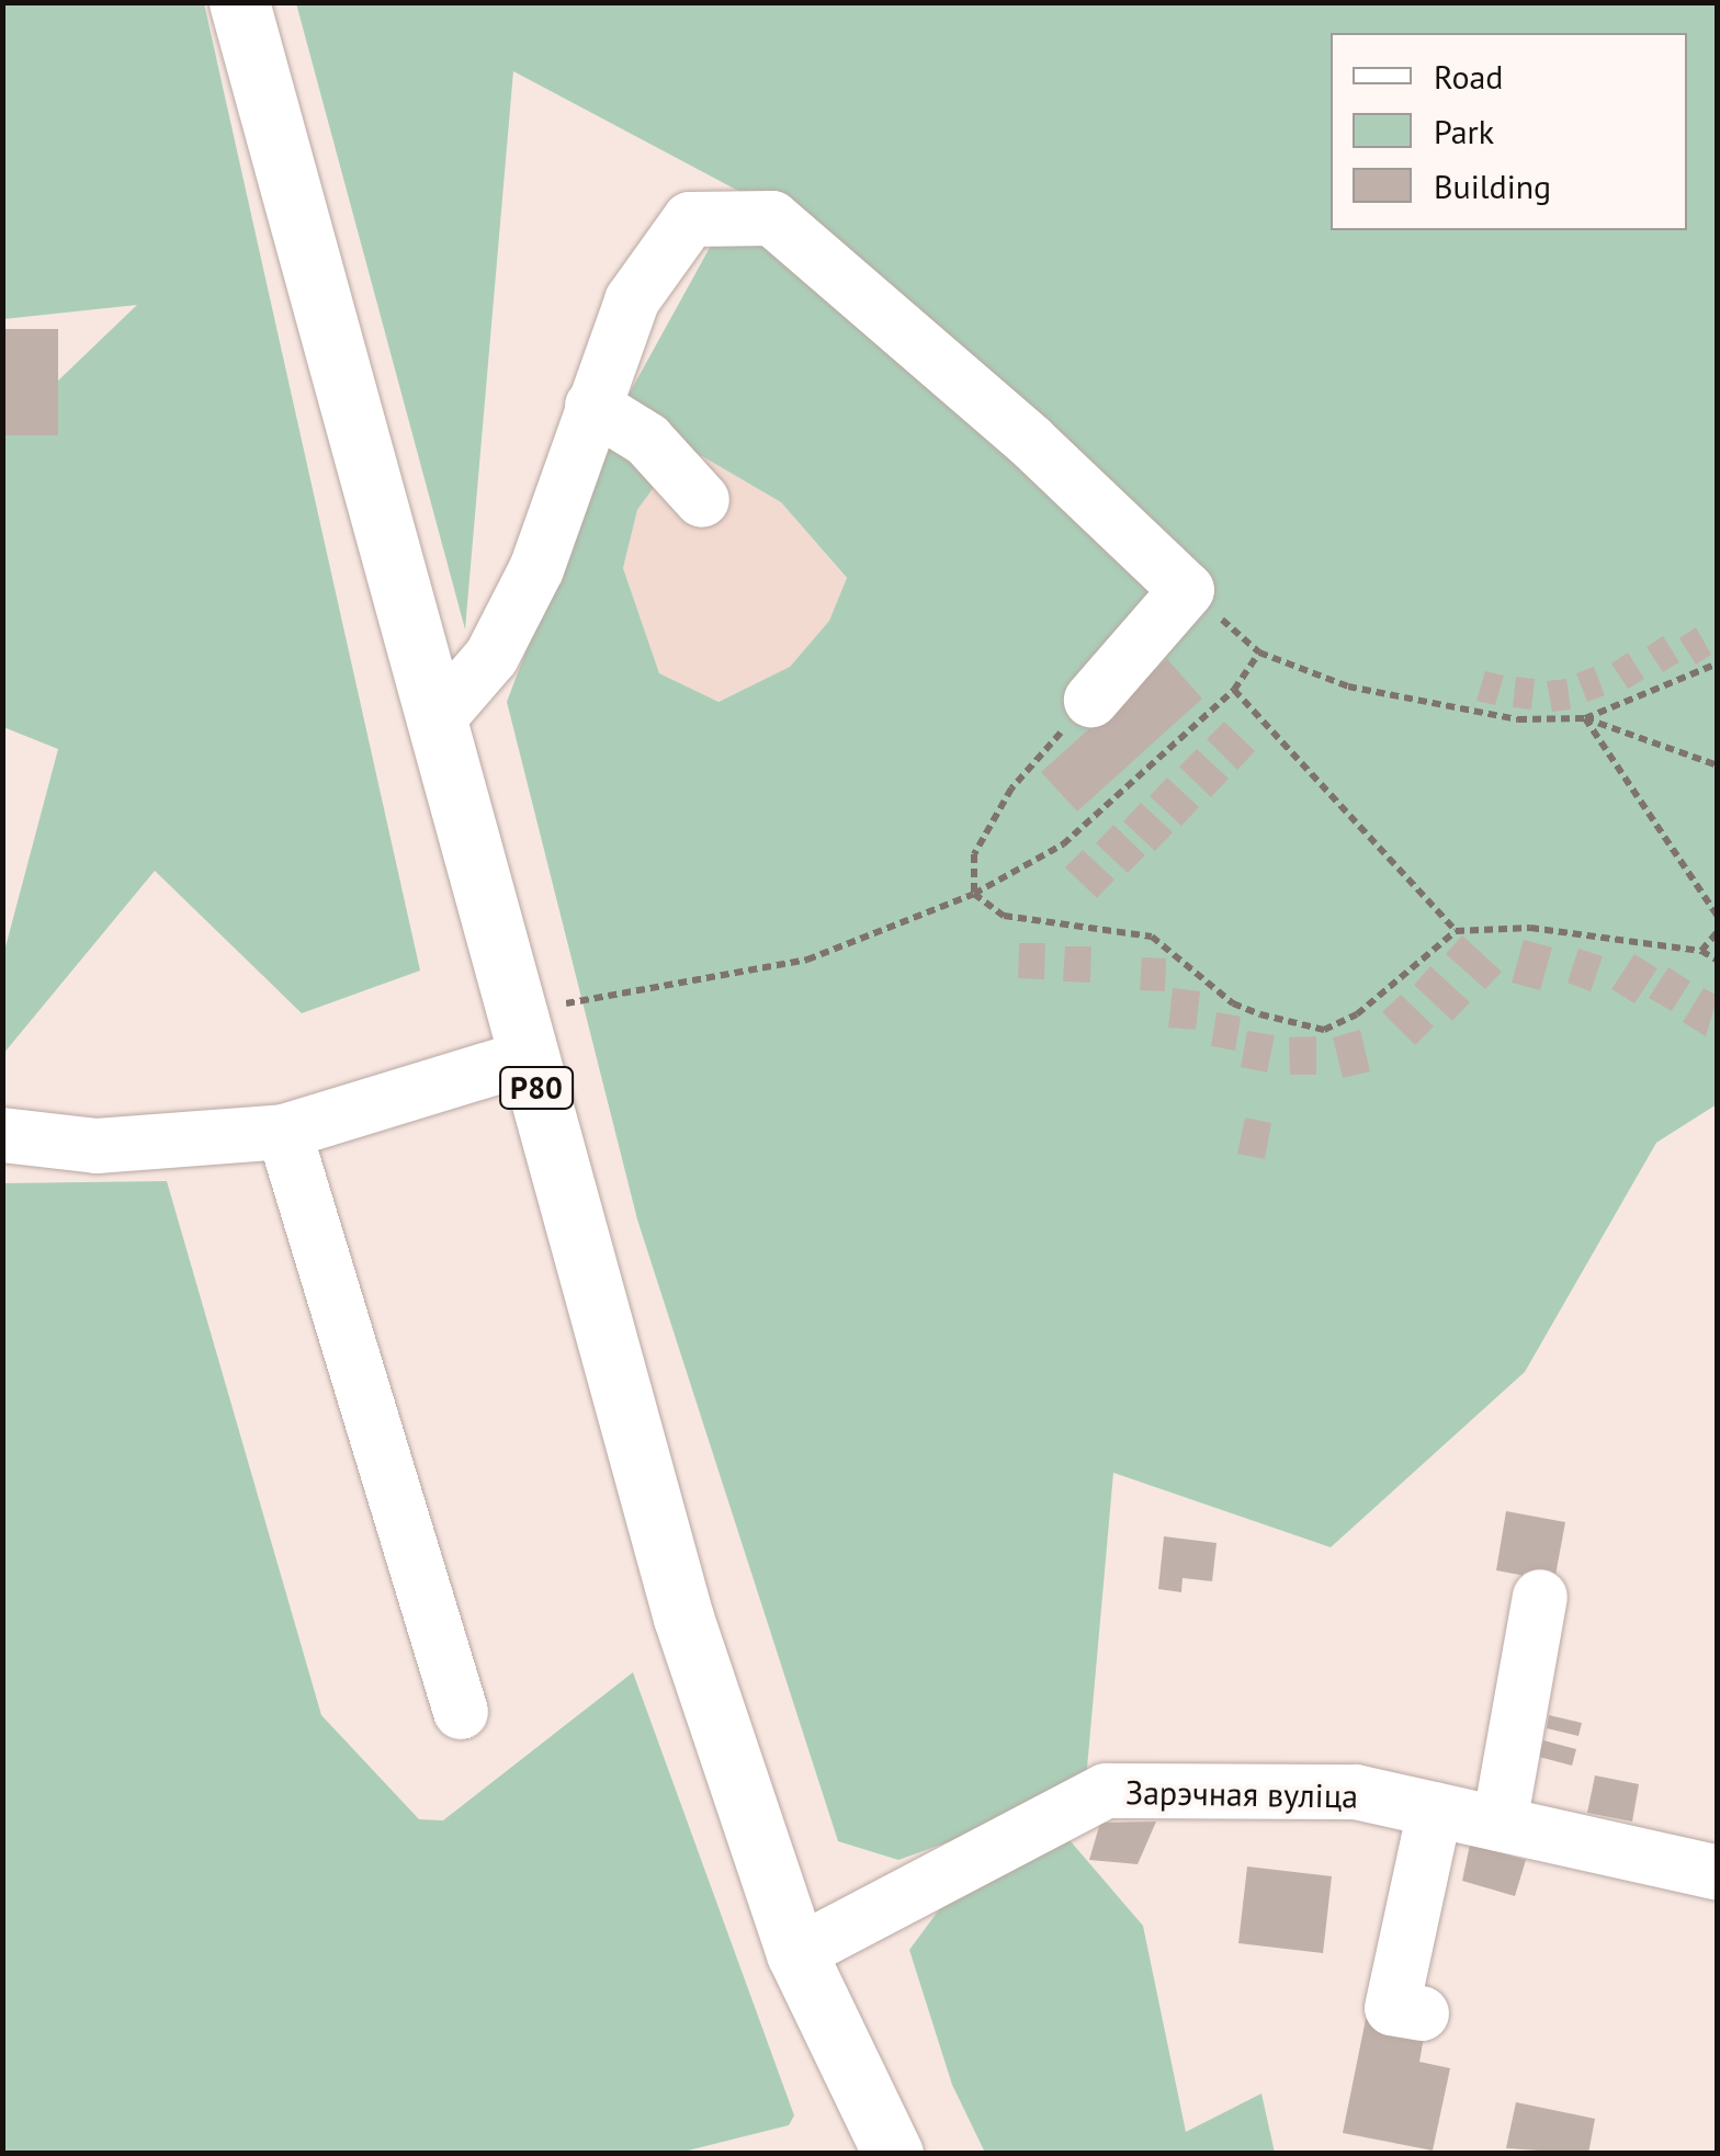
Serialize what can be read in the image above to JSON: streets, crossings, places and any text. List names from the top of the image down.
{
  "streets": {
    "main road": ["Р80"],
    "street": ["Зарэчная вуліца"]
  },
  "crossings": [
    ["Р80", "Зарэчная вуліца"]
  ],
  "legend": ["Road", "Park", "Building"]
}
